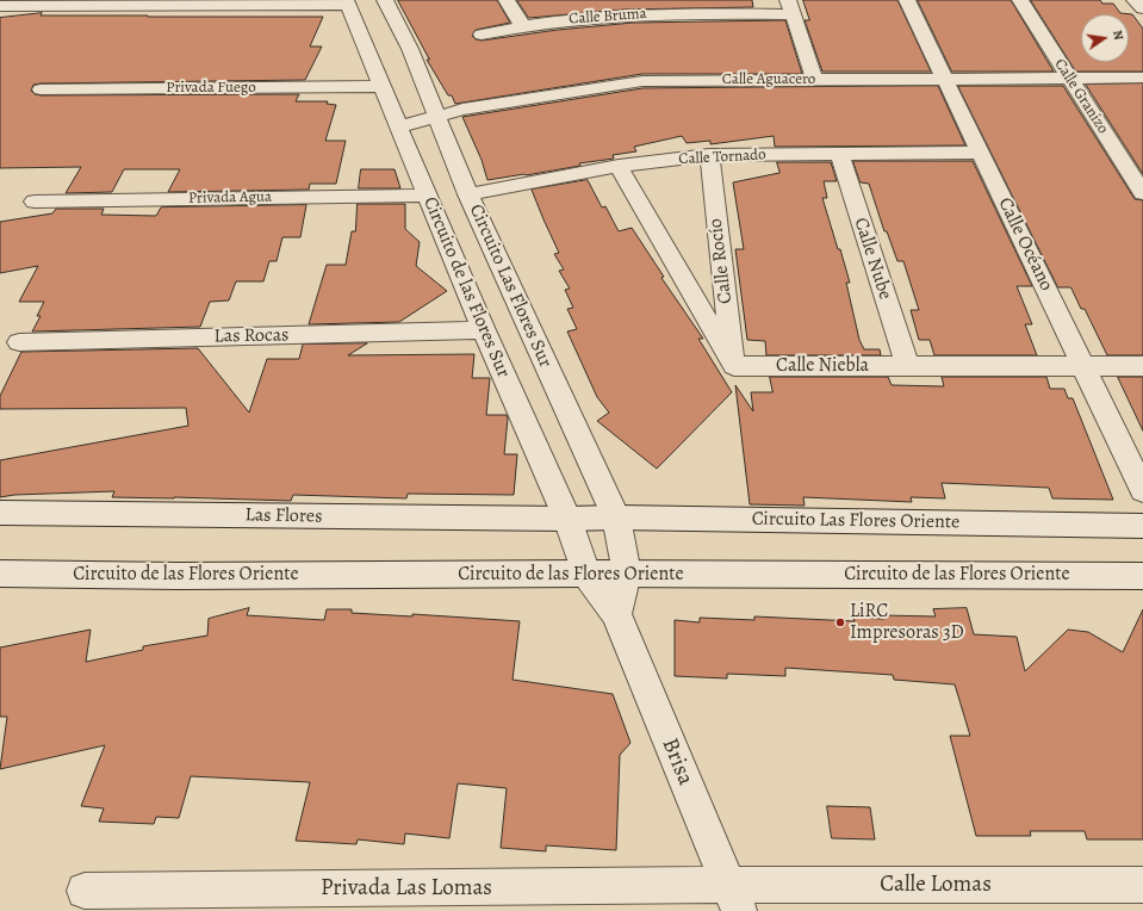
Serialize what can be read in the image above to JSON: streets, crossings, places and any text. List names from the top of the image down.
{
  "streets": {
    "street": [
      "Calle Bruma",
      "Calle Aguacero",
      "Privada Fuego",
      "Calle Granizo",
      "Calle Tornado",
      "Privada Agua",
      "Calle Océano",
      "Calle Nube",
      "Calle Rocío",
      "Circuito Las Flores Sur",
      "Circuito de las Flores Sur",
      "Las Rocas",
      "Calle Niebla",
      "Las Flores",
      "Circuito Las Flores Oriente",
      "Circuito de las Flores Oriente",
      "Brisa",
      "Calle Lomas",
      "Privada Las Lomas"
    ]
  },
  "crossings": [
    ["Calle Aguacero", "Calle Granizo"],
    ["Calle Aguacero", "Calle Océano"],
    ["Calle Aguacero", "Circuito Las Flores Sur"],
    ["Calle Aguacero", "Circuito de las Flores Sur"],
    ["Privada Fuego", "Circuito de las Flores Sur"],
    ["Calle Tornado", "Calle Océano"],
    ["Calle Tornado", "Calle Nube"],
    ["Calle Tornado", "Calle Rocío"],
    ["Calle Tornado", "Circuito Las Flores Sur"],
    ["Privada Agua", "Circuito de las Flores Sur"],
    ["Calle Océano", "Calle Niebla"],
    ["Calle Nube", "Calle Niebla"],
    ["Calle Rocío", "Calle Niebla"],
    ["Circuito Las Flores Sur", "Circuito Las Flores Oriente"],
    ["Circuito Las Flores Sur", "Circuito de las Flores Oriente"],
    ["Circuito de las Flores Sur", "Las Rocas"],
    ["Circuito de las Flores Sur", "Las Flores"],
    ["Circuito de las Flores Sur", "Circuito Las Flores Oriente"],
    ["Circuito de las Flores Sur", "Circuito de las Flores Oriente"],
    ["Circuito de las Flores Sur", "Brisa"],
    ["Las Flores", "Circuito Las Flores Oriente"],
    ["Circuito de las Flores Oriente", "Brisa"],
    ["Brisa", "Calle Lomas"],
    ["Brisa", "Privada Las Lomas"],
    ["Calle Lomas", "Privada Las Lomas"]
  ],
  "places": ["LiRC Impresoras 3D"],
  "north": "right"
}
